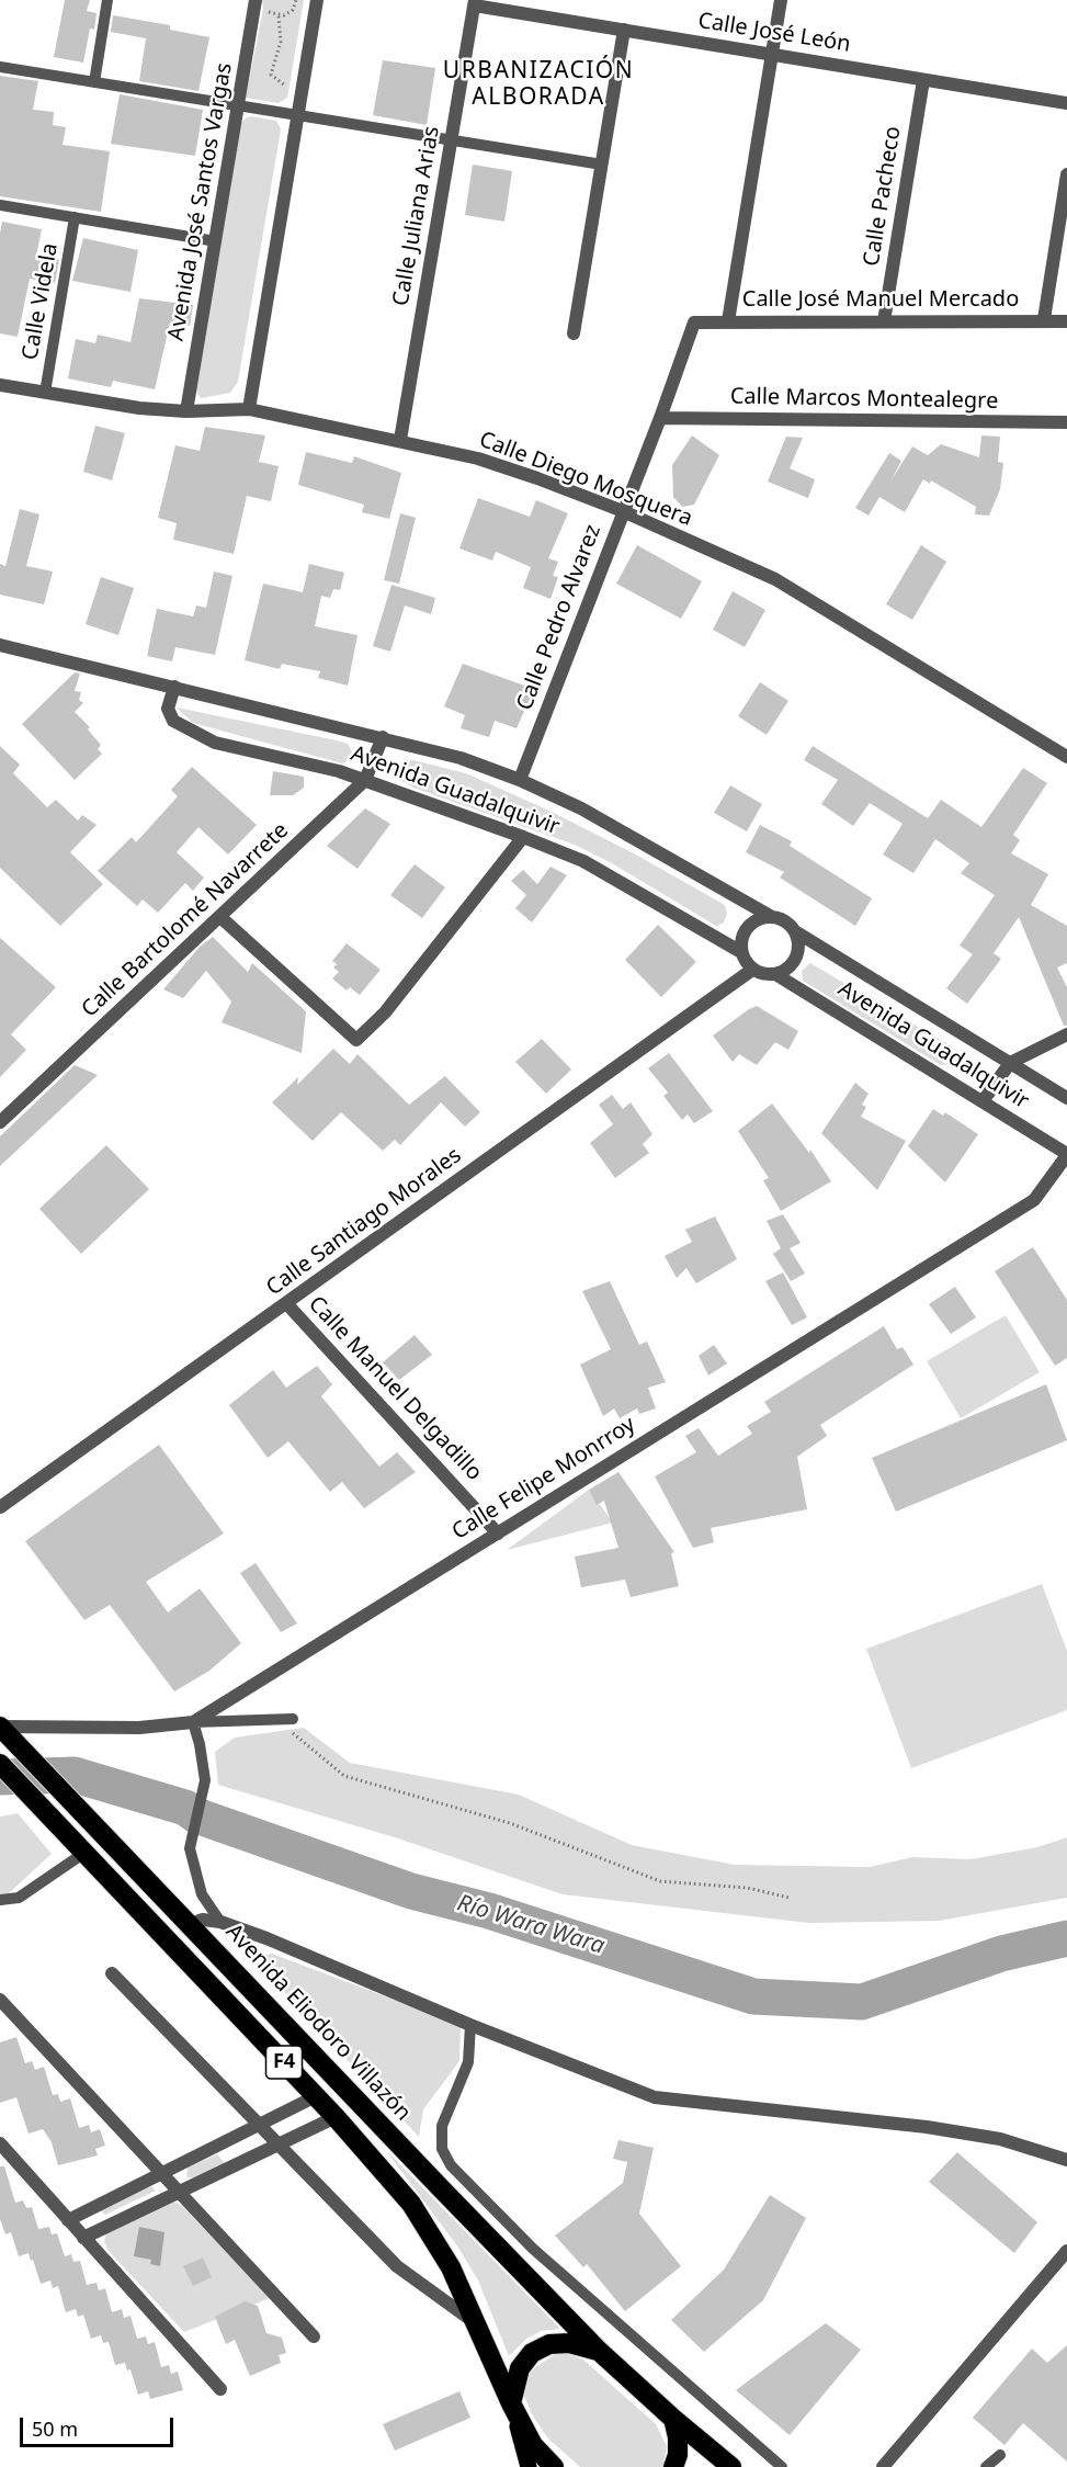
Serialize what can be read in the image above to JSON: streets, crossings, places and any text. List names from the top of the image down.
{
  "streets": {
    "highway": ["Avenida Eliodoro Villazón", "F4"],
    "street": [
      "Calle José León",
      "Calle Pacheco",
      "Avenida José Santos Vargas",
      "Calle Juliana Arias",
      "Calle José Manuel Mercado",
      "Calle Marcos Montealegre",
      "Calle Diego Mosquera",
      "Calle Pedro Alvarez",
      "Avenida Guadalquivir",
      "Calle Bartolomé Navarrete",
      "Calle Santiago Morales",
      "Calle Manuel Delgadillo",
      "Calle Felipe Monrroy"
    ],
    "lane": ["Calle Videla"]
  },
  "crossings": [
    ["Calle José León", "Calle Pacheco"],
    ["Calle José León", "Calle Juliana Arias"],
    ["Calle Pacheco", "Calle José Manuel Mercado"],
    ["Avenida José Santos Vargas", "Calle Diego Mosquera"],
    ["Calle Juliana Arias", "Calle Diego Mosquera"],
    ["Calle José Manuel Mercado", "Calle Pedro Alvarez"],
    ["Calle Videla", "Calle Diego Mosquera"],
    ["Calle Marcos Montealegre", "Calle Pedro Alvarez"],
    ["Calle Diego Mosquera", "Calle Pedro Alvarez"],
    ["Calle Pedro Alvarez", "Avenida Guadalquivir"],
    ["Avenida Guadalquivir", "Calle Bartolomé Navarrete"],
    ["Avenida Guadalquivir", "Calle Santiago Morales"],
    ["Avenida Guadalquivir", "Calle Felipe Monrroy"],
    ["Calle Santiago Morales", "Calle Manuel Delgadillo"],
    ["Calle Manuel Delgadillo", "Calle Felipe Monrroy"],
    ["Calle Felipe Monrroy", "Avenida Eliodoro Villazón"],
    ["Avenida Eliodoro Villazón", "F4"]
  ],
  "districts": ["URBANIZACIÓN ALBORADA"],
  "water": ["Río Wara Wara"],
  "scale_bar": "50 m"
}
